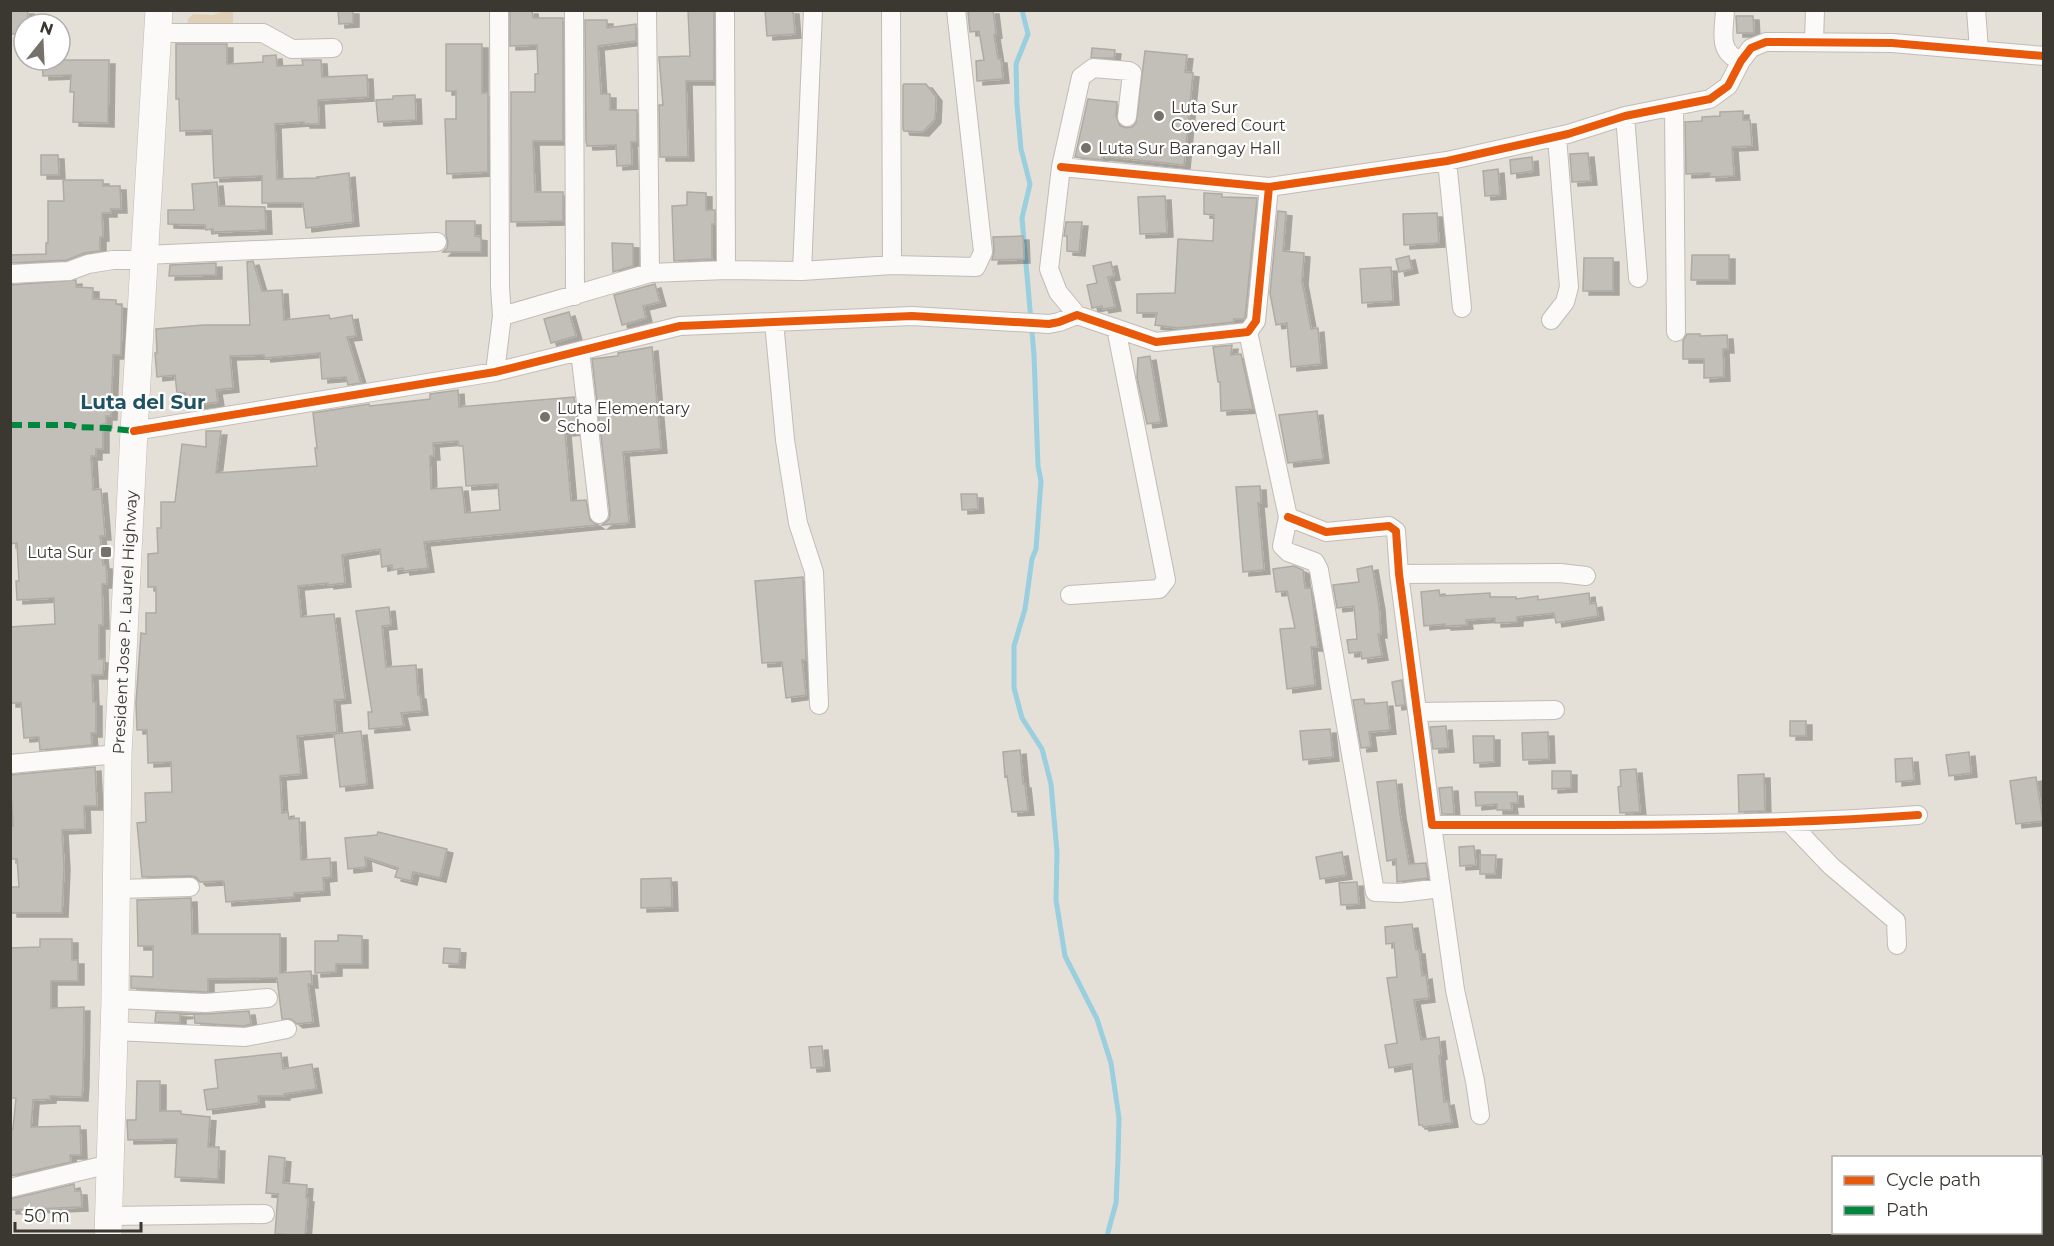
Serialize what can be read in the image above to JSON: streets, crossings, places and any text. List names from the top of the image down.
{
  "streets": {
    "highway": ["President Jose P. Laurel Highway"]
  },
  "districts": ["Luta del Sur"],
  "places": {
    "other": ["Luta Sur Covered Court", "Luta Sur Barangay Hall", "Luta Elementary School"],
    "transit": ["Luta Sur"]
  },
  "legend": ["Cycle path", "Path"],
  "scale_bar": "50 m",
  "north": "top"
}
